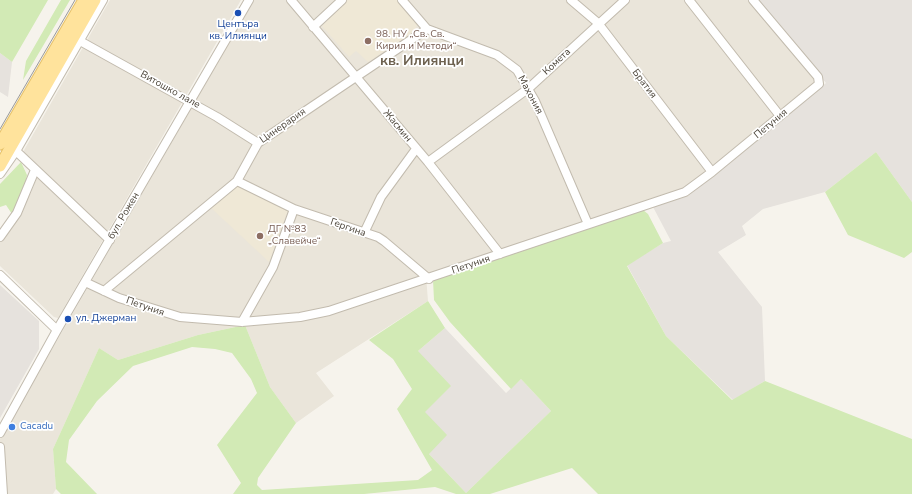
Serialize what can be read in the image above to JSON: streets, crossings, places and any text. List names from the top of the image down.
{
  "streets": {
    "street": [
      "Комета",
      "Братия",
      "Витошко лале",
      "Махония",
      "Петуния",
      "Цинерария",
      "Жасмин",
      "бул. Рожен",
      "Гергина"
    ]
  },
  "crossings": [
    ["Комета", "Братия"],
    ["Комета", "Махония"],
    ["Комета", "Жасмин"],
    ["Братия", "Петуния"],
    ["Витошко лале", "Цинерария"],
    ["Витошко лале", "бул. Рожен"],
    ["Махония", "Петуния"],
    ["Махония", "Цинерария"],
    ["Петуния", "Цинерария"],
    ["Петуния", "Жасмин"],
    ["Петуния", "бул. Рожен"],
    ["Петуния", "Гергина"],
    ["Цинерария", "Жасмин"],
    ["Цинерария", "Гергина"]
  ],
  "districts": ["кв. Илиянци"],
  "places": [
    "Центъра кв. Илиянци",
    "98. НУ „Св. Св. Кирил и Методи“",
    "ДГ №83 „Славейче“",
    "ул. Джерман",
    "Cacadu"
  ]
}
